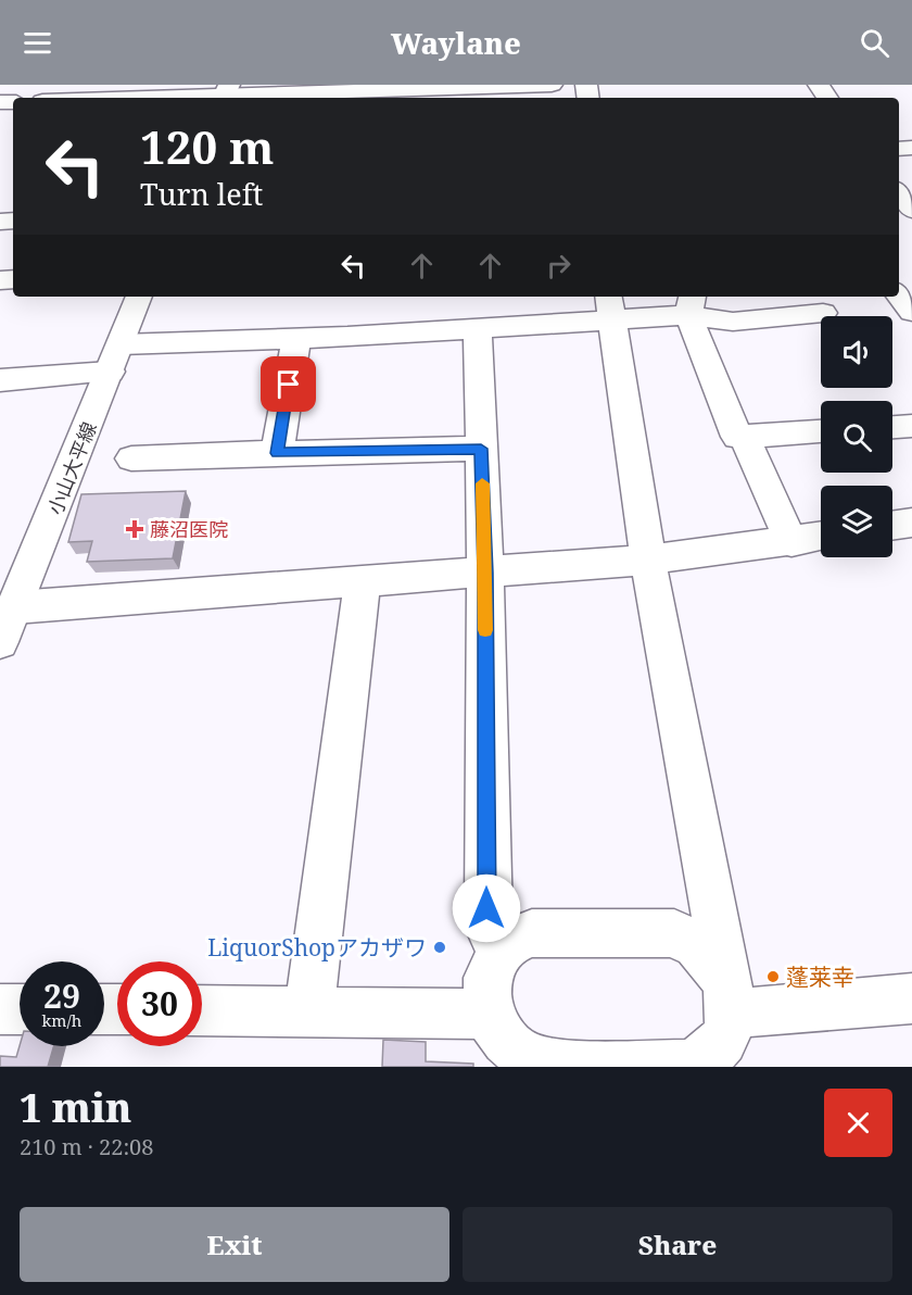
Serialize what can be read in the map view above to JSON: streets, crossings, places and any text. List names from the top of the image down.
{
  "streets": {
    "street": ["小山大平線"]
  },
  "places": {
    "health": ["藤沼医院"],
    "other": ["LiquorShopアカザワ", "蓬莱幸"]
  },
  "page": {
    "header": "Waylane",
    "turn": ["120 m", "Turn left"],
    "speed": "29 km/h",
    "limit": "30",
    "heading": ["1 min", "210 m · 22:08"],
    "buttons": ["Exit", "Share"]
  }
}
